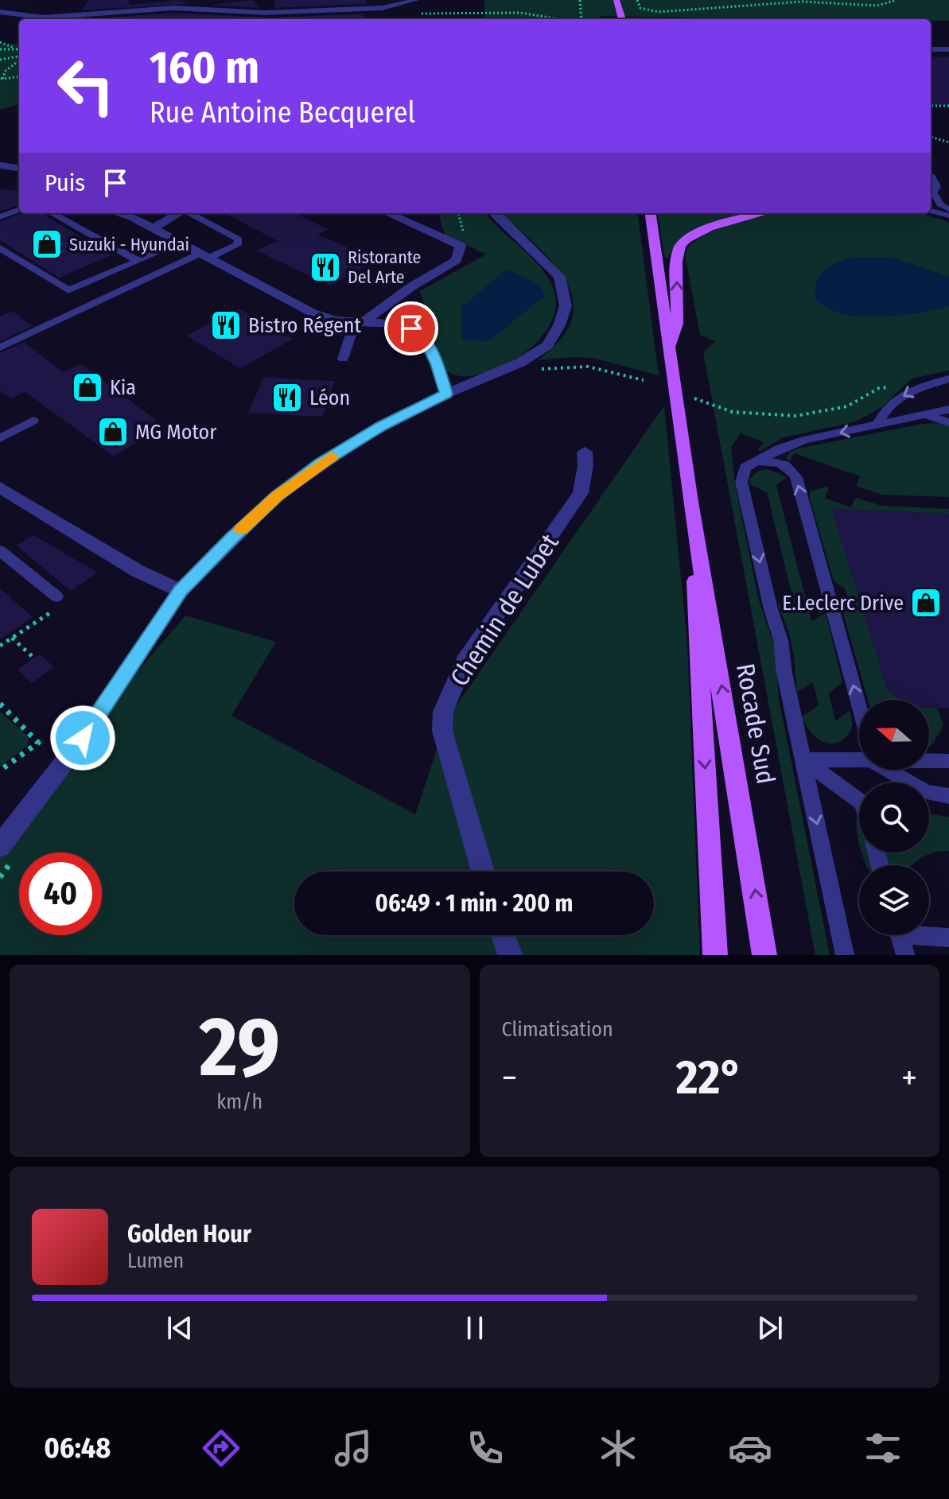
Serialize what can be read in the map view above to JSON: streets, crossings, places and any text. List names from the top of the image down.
{
  "streets": {
    "main road": ["Rocade Sud"],
    "street": ["Chemin de Lubet"]
  },
  "places": {
    "shop": [
      "Suzuki - Hyundai",
      "Kia",
      "MG Motor",
      "E.Leclerc Drive"
    ],
    "restaurant": ["Ristorante Del Arte", "Bistro Régent", "Léon"]
  },
  "north": "left",
  "page": {
    "turn": ["160 m", "Rue Antoine Becquerel"],
    "then": "Puis",
    "limit": "40",
    "trip": "06:49 · 1 min · 200 m",
    "tile": [
      ["29", "km/h"],
      "Climatisation"
    ],
    "heat": ["−", "22°", "+"],
    "song": ["Golden Hour", "Lumen"],
    "tabs": "06:48"
  }
}
